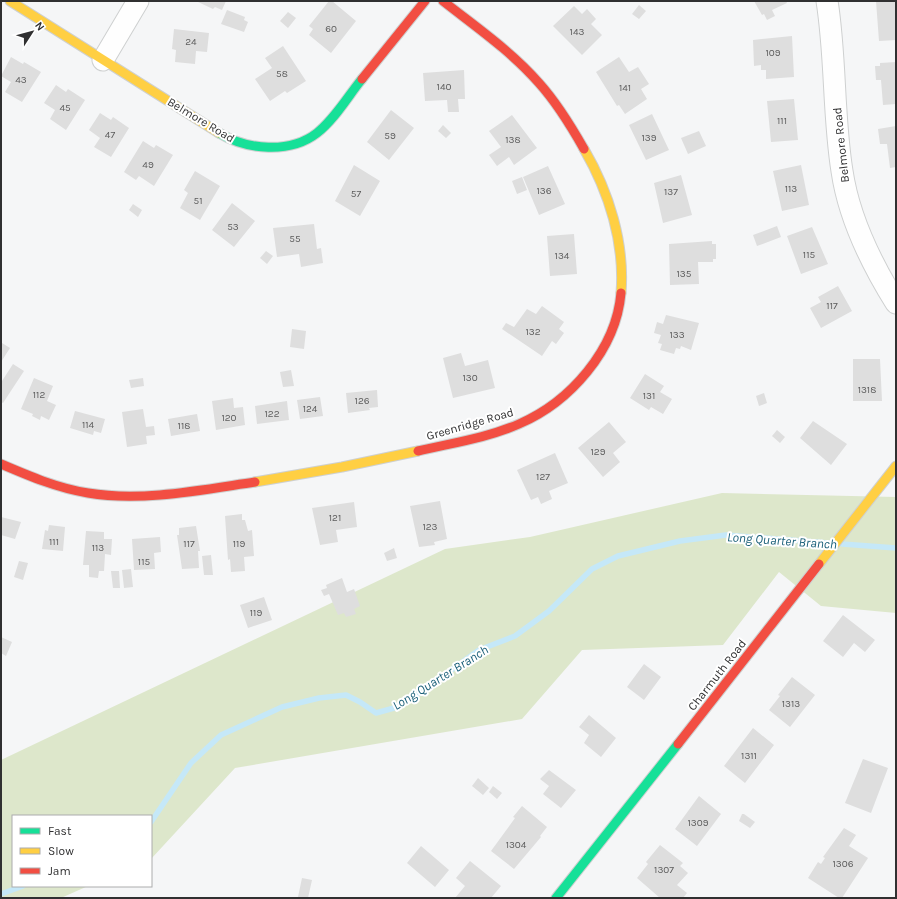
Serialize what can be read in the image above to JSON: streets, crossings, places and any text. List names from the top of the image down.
{
  "streets": {
    "street": ["Belmore Road", "Greenridge Road", "Charmuth Road"]
  },
  "water": ["Long Quarter Branch"],
  "house_numbers": [
    "60",
    "143",
    "24",
    "109",
    "58",
    "43",
    "140",
    "141",
    "45",
    "111",
    "47",
    "59",
    "139",
    "138",
    "49",
    "113",
    "136",
    "137",
    "57",
    "51",
    "53",
    "55",
    "115",
    "134",
    "135",
    "117",
    "132",
    "133",
    "130",
    "1318",
    "112",
    "131",
    "126",
    "124",
    "122",
    "120",
    "114",
    "118",
    "129",
    "127",
    "121",
    "123",
    "111",
    "117",
    "119",
    "113",
    "115",
    "119",
    "1313",
    "1311",
    "1309",
    "1304",
    "1306",
    "1307"
  ],
  "legend": ["Fast", "Slow", "Jam"],
  "north": "top right"
}
